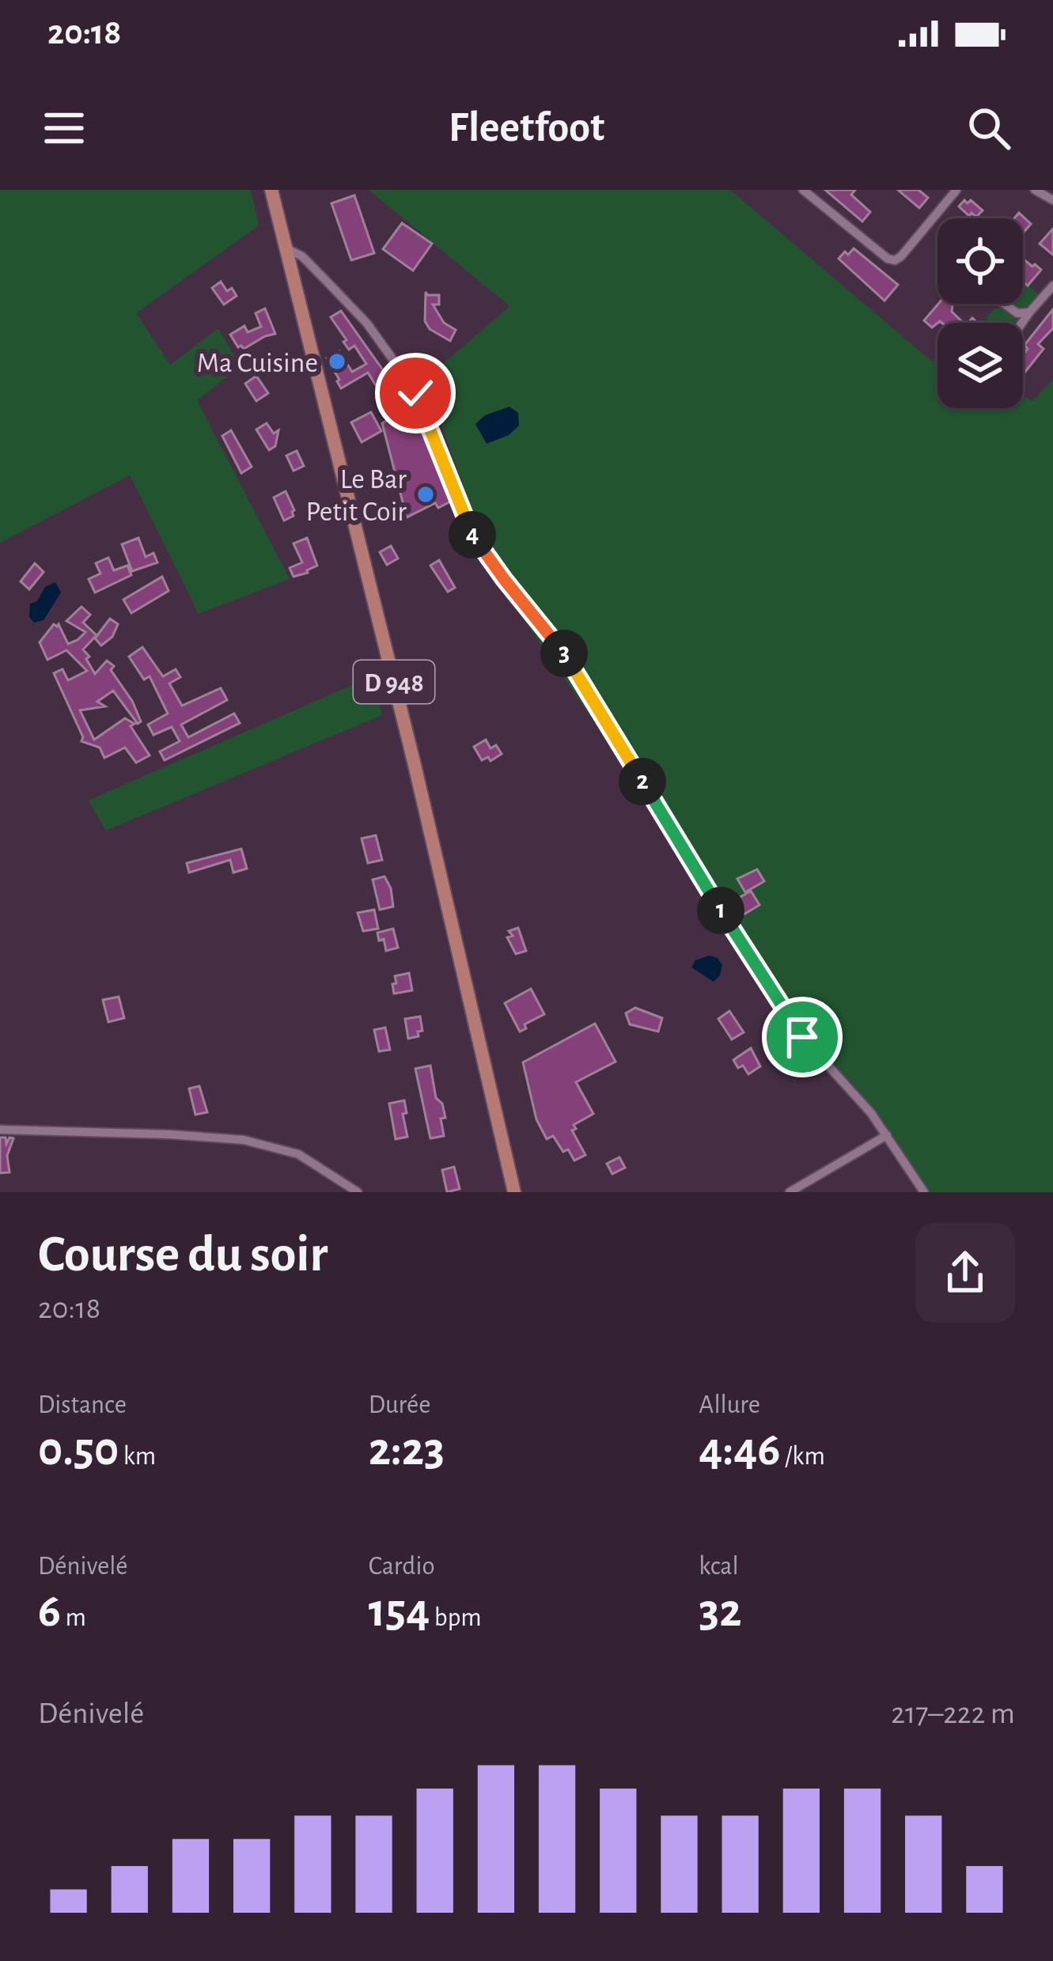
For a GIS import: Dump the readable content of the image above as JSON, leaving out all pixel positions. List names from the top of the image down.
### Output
{
  "streets": {
    "main road": ["D 948"]
  },
  "places": ["Ma Cuisine", "Le Bar Petit Coir"],
  "page": {
    "status": "20:18",
    "header": "Fleetfoot",
    "pins": [
      "4",
      "3",
      "2",
      "1"
    ],
    "heading": ["Course du soir", "20:18"],
    "stats": [
      ["Distance", "0.50 km"],
      ["Durée", "2:23"],
      ["Allure", "4:46 /km"],
      ["Dénivelé", "6 m"],
      ["Cardio", "154 bpm"],
      ["kcal", "32"]
    ],
    "chart": ["Dénivelé", "217–222 m"]
  }
}
